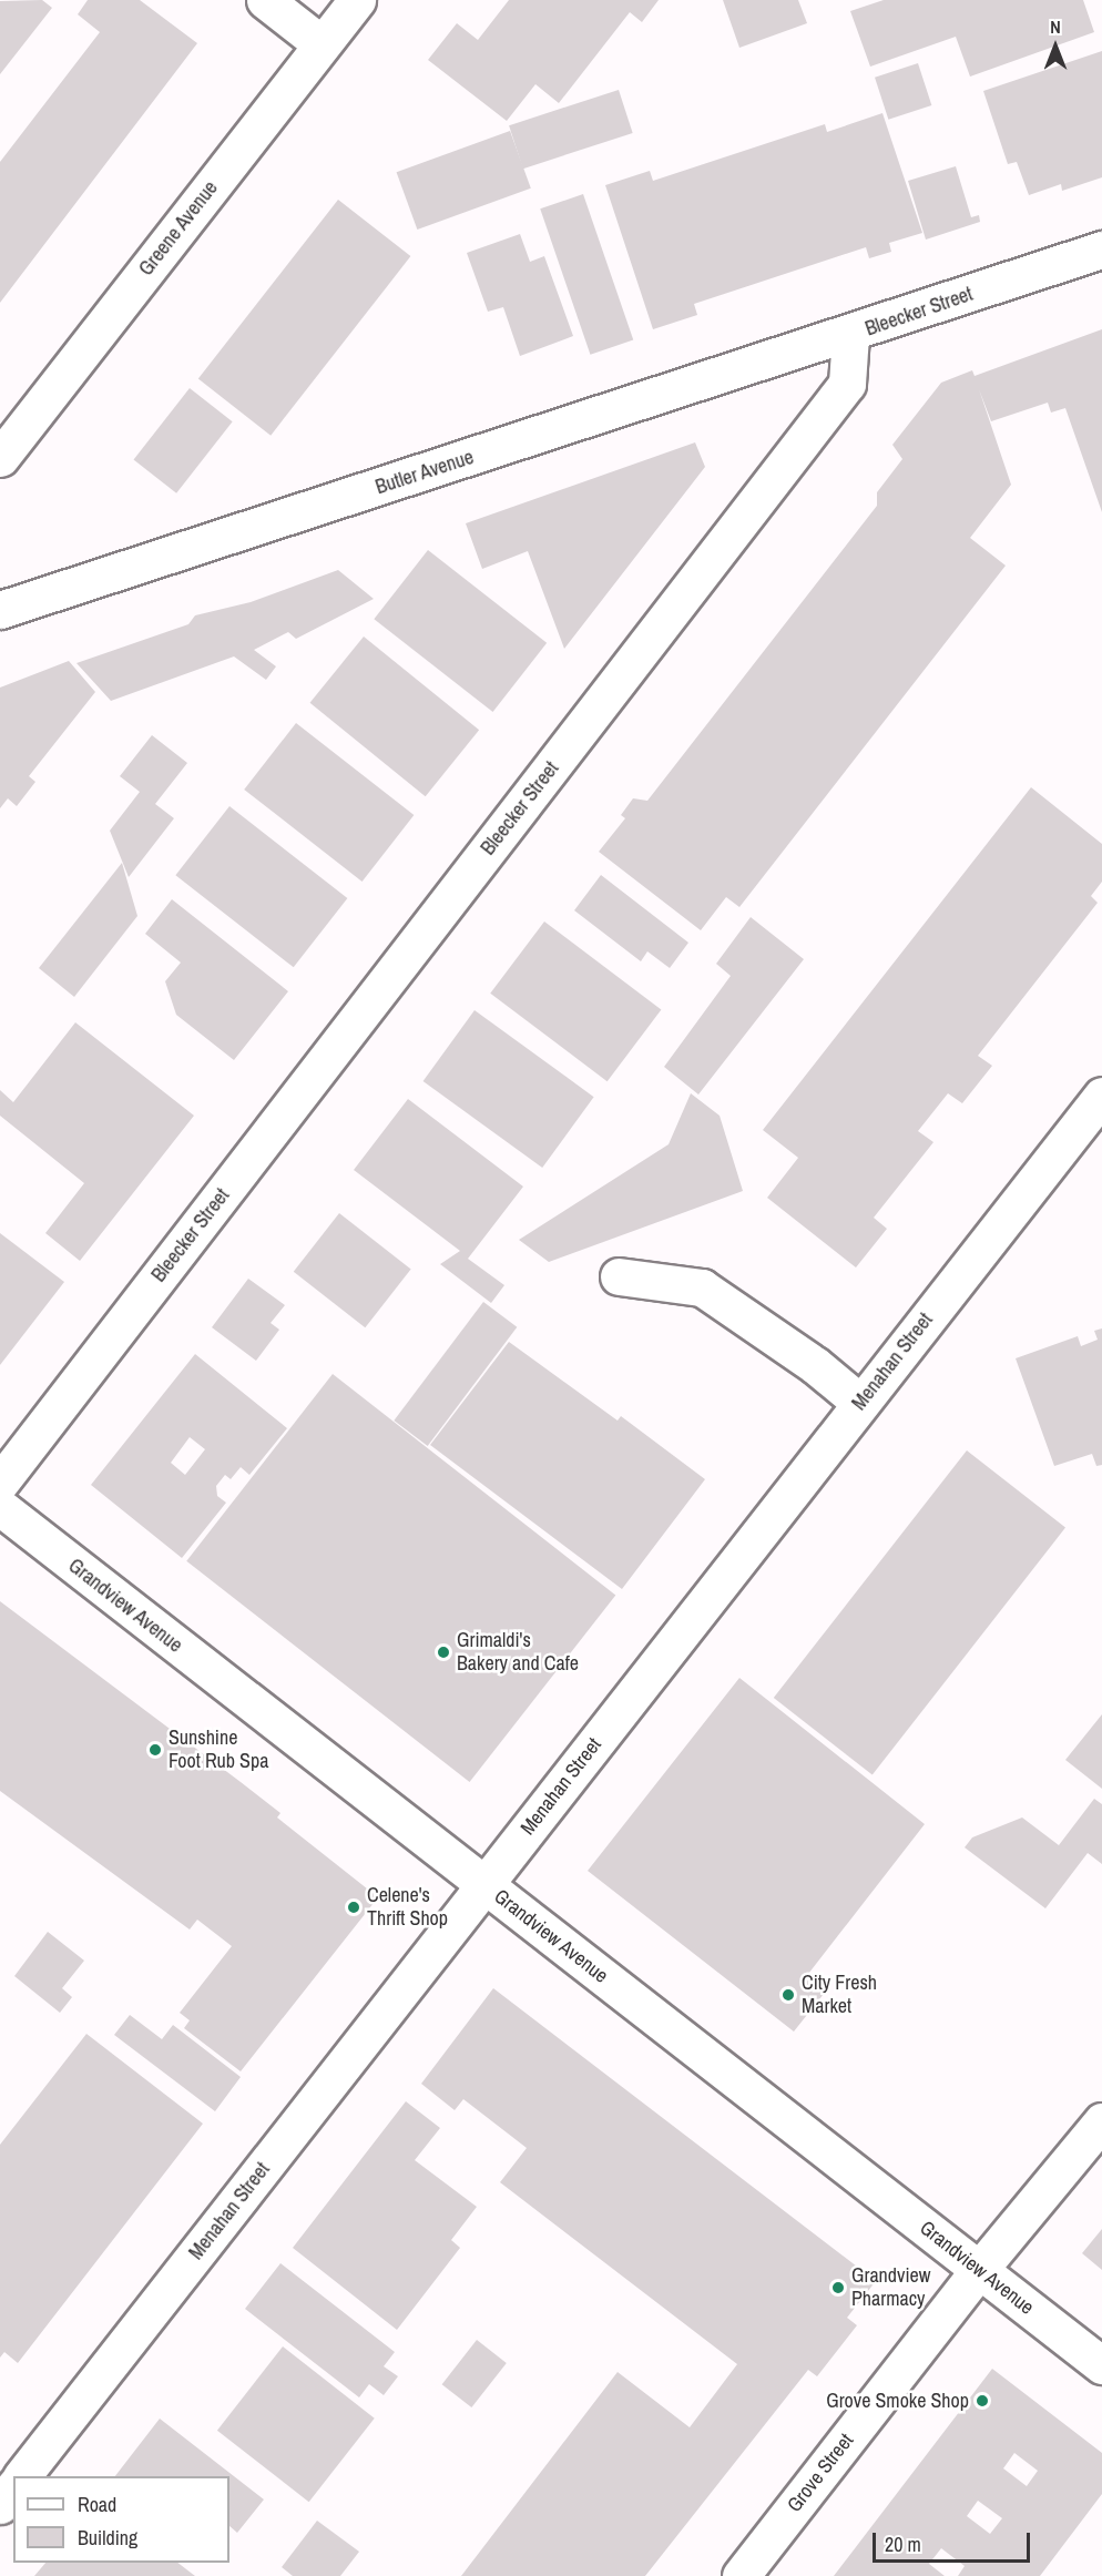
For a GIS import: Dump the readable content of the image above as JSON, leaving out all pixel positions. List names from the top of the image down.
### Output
{
  "streets": {
    "street": [
      "Greene Avenue",
      "Bleecker Street",
      "Butler Avenue",
      "Menahan Street",
      "Grandview Avenue",
      "Grove Street"
    ]
  },
  "crossings": [
    ["Bleecker Street", "Butler Avenue"],
    ["Menahan Street", "Grandview Avenue"],
    ["Grandview Avenue", "Grove Street"]
  ],
  "places": [
    "Grimaldi's Bakery and Cafe",
    "Sunshine Foot Rub Spa",
    "Celene's Thrift Shop",
    "City Fresh Market",
    "Grandview Pharmacy",
    "Grove Smoke Shop"
  ],
  "legend": ["Road", "Building"],
  "scale_bar": "20 m",
  "north": "top"
}
